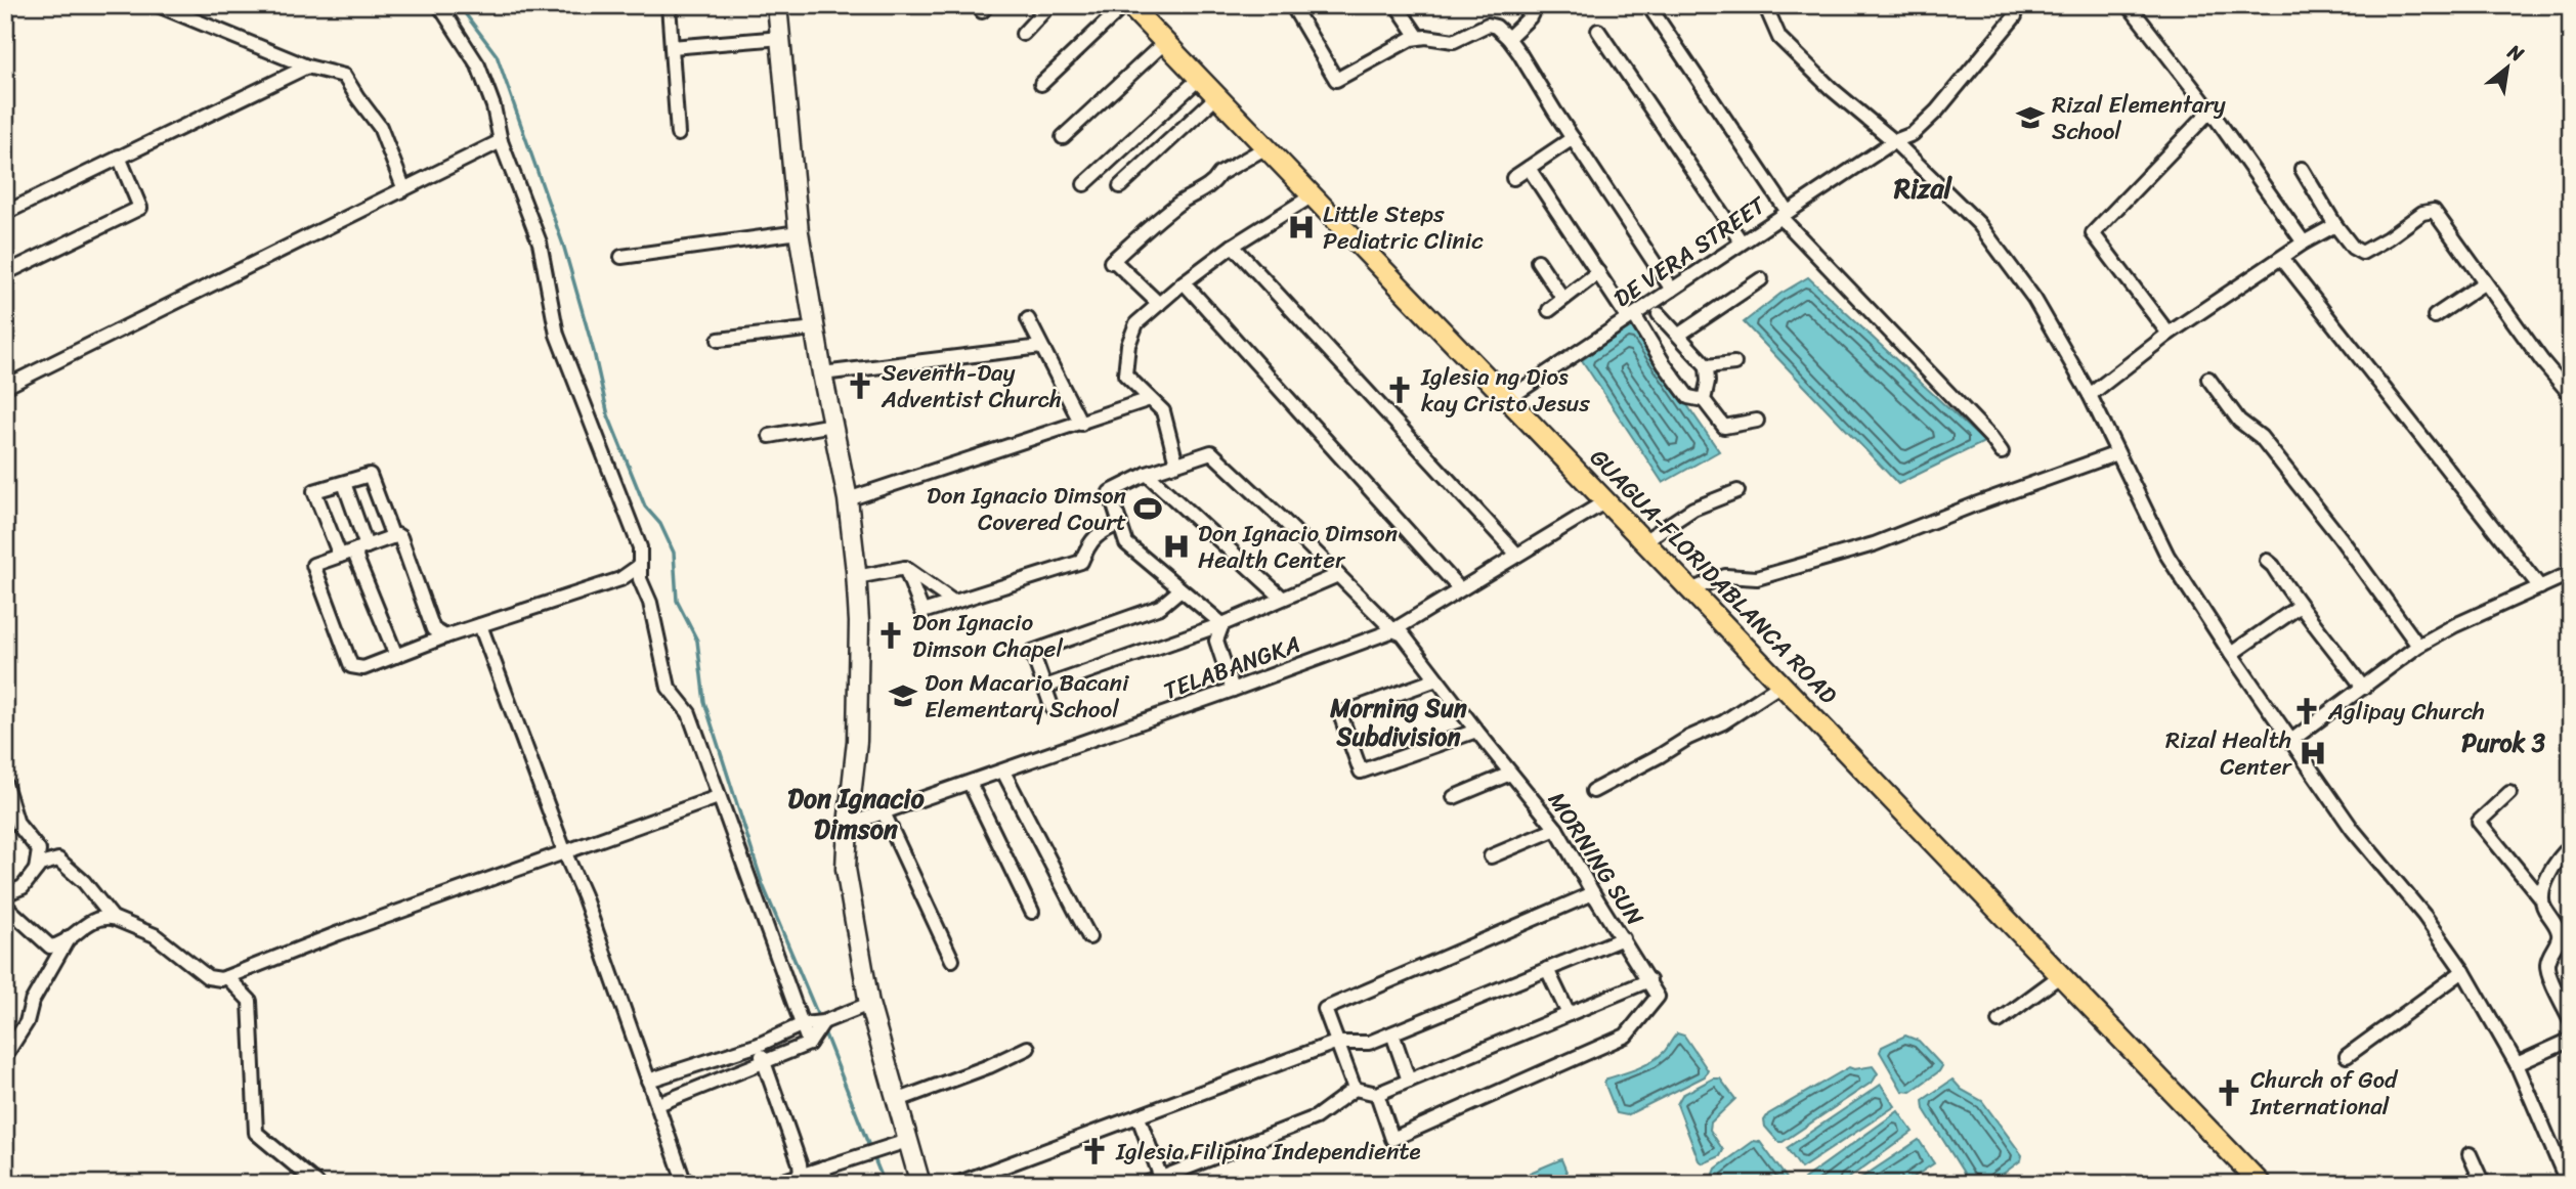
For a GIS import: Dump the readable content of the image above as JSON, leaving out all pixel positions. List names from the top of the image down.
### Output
{
  "streets": {
    "main road": ["GUAGUA-FLORIDABLANCA ROAD"],
    "street": ["DE VERA STREET", "TELABANGKA", "MORNING SUN"]
  },
  "crossings": [
    ["DE VERA STREET", "GUAGUA-FLORIDABLANCA ROAD"],
    ["GUAGUA-FLORIDABLANCA ROAD", "TELABANGKA"],
    ["TELABANGKA", "MORNING SUN"]
  ],
  "districts": [
    "Rizal",
    "Morning Sun Subdivision",
    "Purok 3",
    "Don Ignacio Dimson"
  ],
  "places": {
    "school or university": ["Rizal Elementary School", "Don Macario Bacani Elementary School"],
    "hospital": ["Little Steps Pediatric Clinic", "Don Ignacio Dimson Health Center", "Rizal Health Center"],
    "church": [
      "Seventh-Day Adventist Church",
      "Iglesia ng Dios kay Cristo Jesus",
      "Don Ignacio Dimson Chapel",
      "Aglipay Church",
      "Church of God International",
      "Iglesia Filipina Independiente"
    ],
    "sports": ["Don Ignacio Dimson Covered Court"]
  },
  "north": "top right"
}
